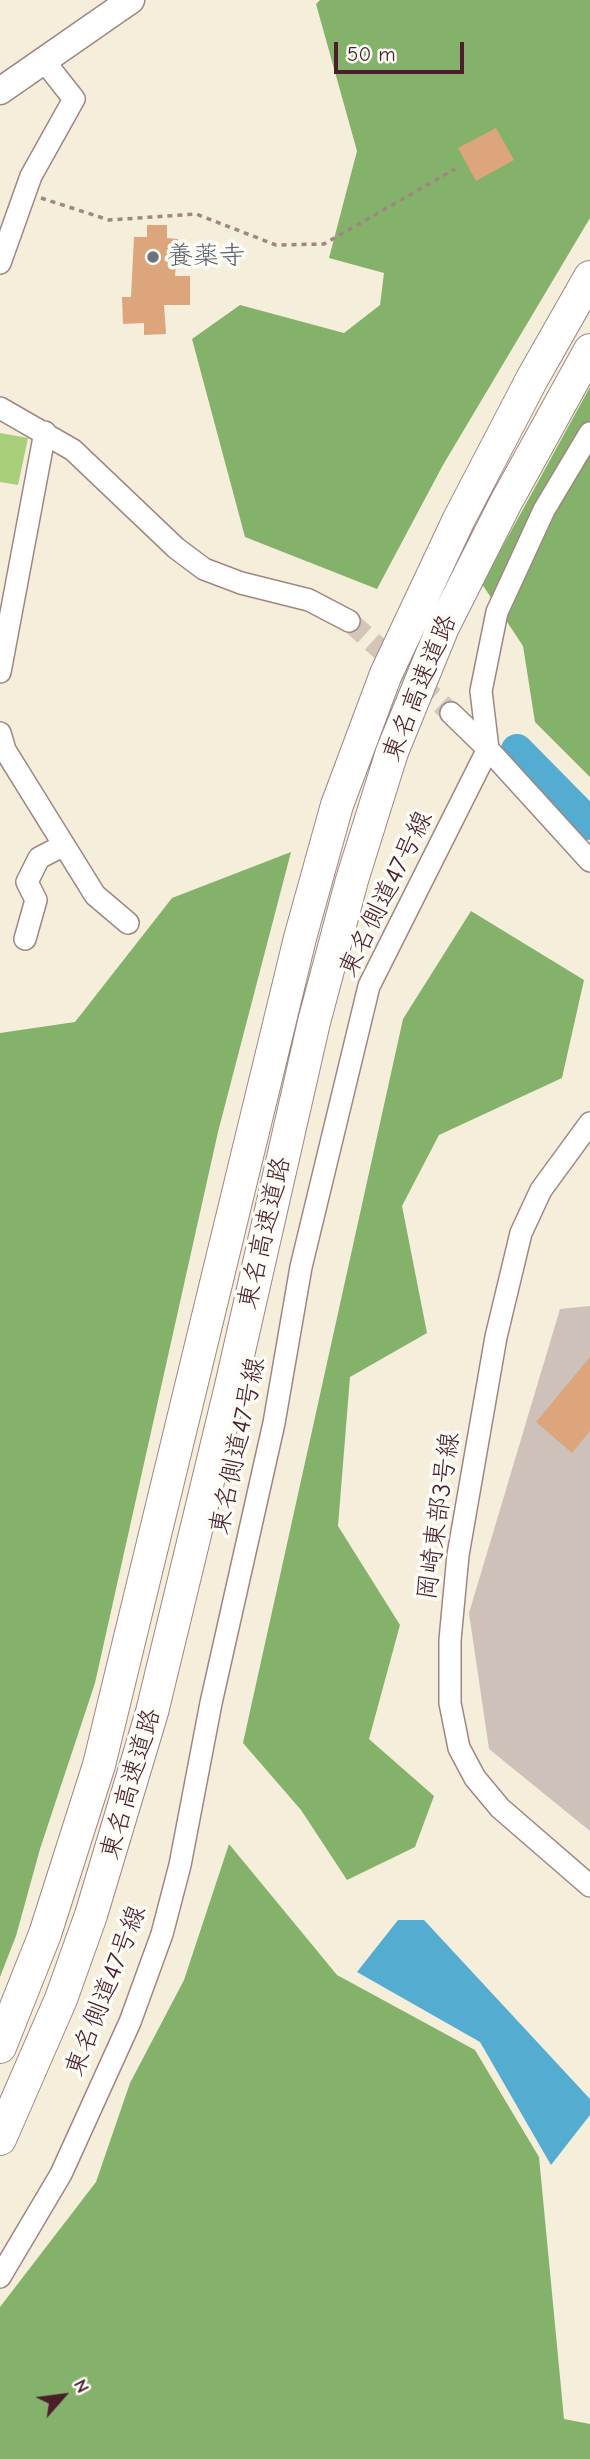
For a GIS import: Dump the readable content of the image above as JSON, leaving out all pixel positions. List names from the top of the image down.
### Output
{
  "streets": {
    "highway": ["東名高速道路"],
    "street": ["東名側道47号線", "岡崎東部3号線"]
  },
  "places": ["養薬寺"],
  "scale_bar": "50 m",
  "north": "top right"
}
